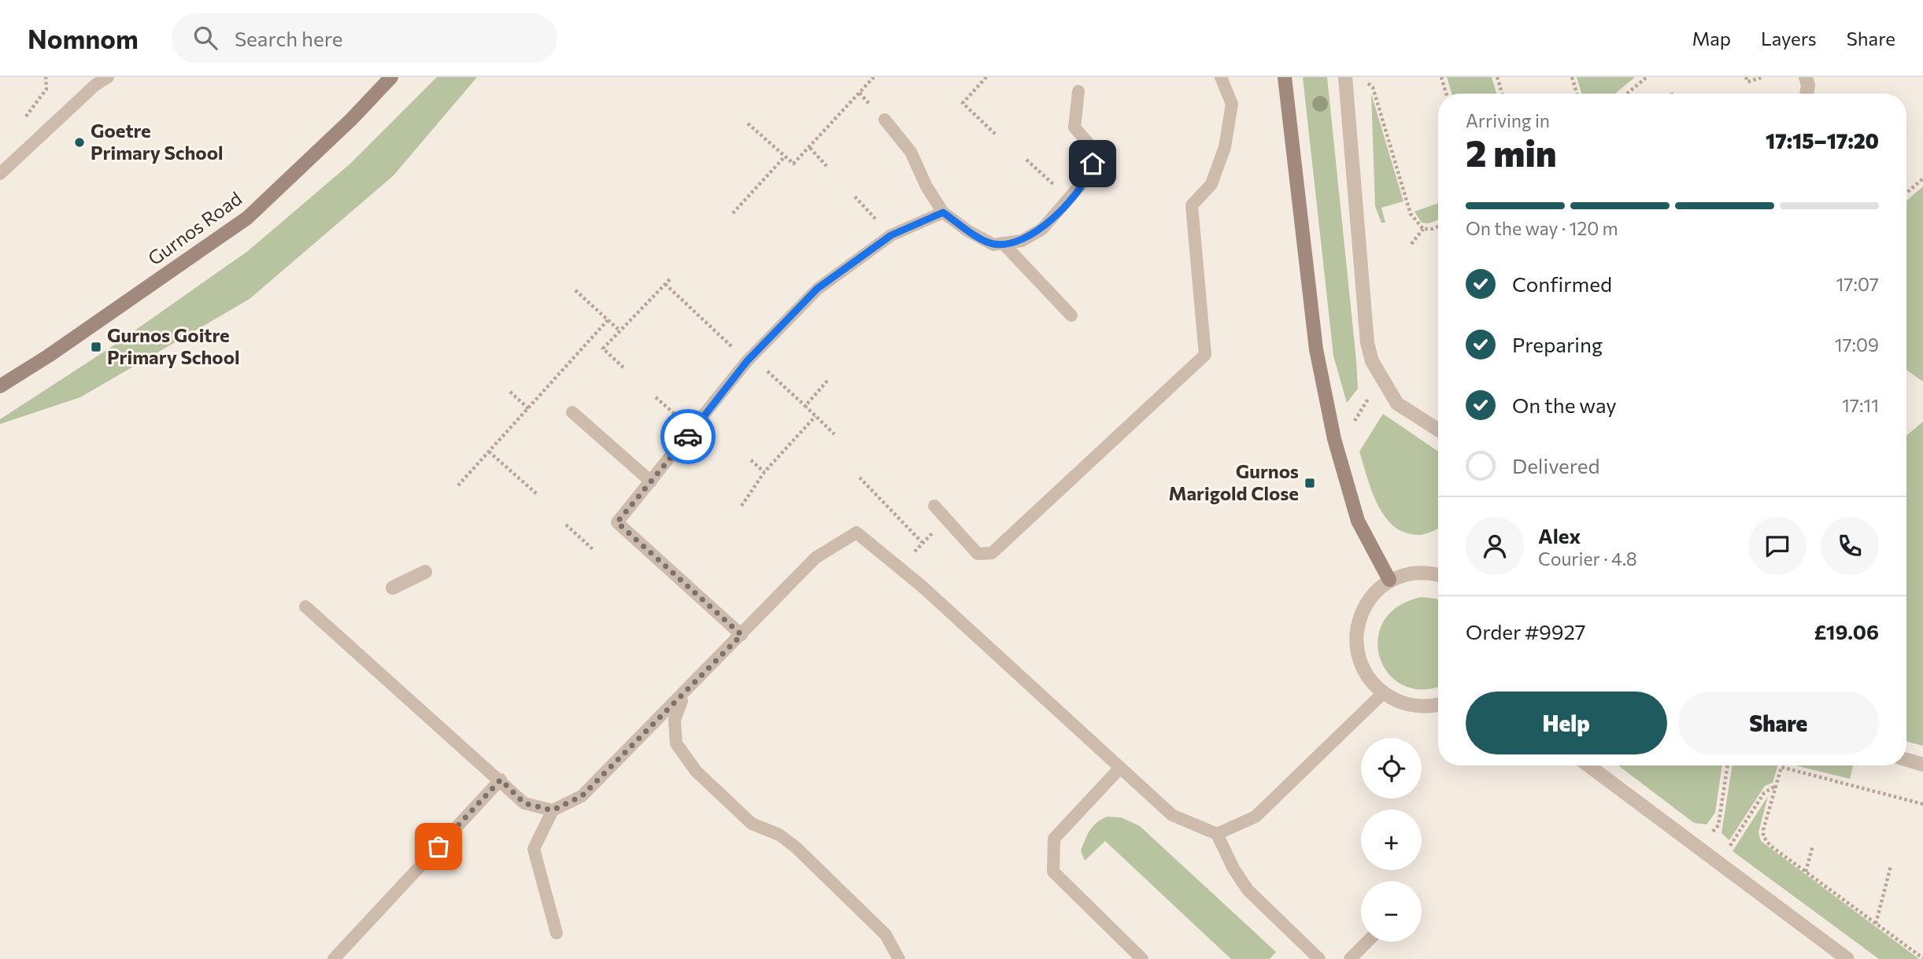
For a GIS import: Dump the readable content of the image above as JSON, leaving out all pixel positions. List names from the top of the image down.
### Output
{
  "streets": {
    "street": ["Gurnos Road"]
  },
  "places": {
    "other": ["Goetre Primary School"],
    "transit": ["Gurnos Goitre Primary School", "Gurnos Marigold Close"]
  },
  "page": {
    "header": "Nomnom",
    "search": "Search here",
    "nav": ["Map", "Layers", "Share"],
    "heading": ["2 min", "Arriving in", "17:15–17:20"],
    "panel": [
      "Alex",
      "Courier · 4.8",
      "Order #9927",
      "£19.06"
    ],
    "bar": "On the way · 120 m",
    "list": [
      ["Confirmed", "17:07"],
      ["Preparing", "17:09"],
      ["On the way", "17:11"],
      "Delivered"
    ],
    "buttons": ["Help", "Share"],
    "map_buttons": ["+", "−"]
  }
}
